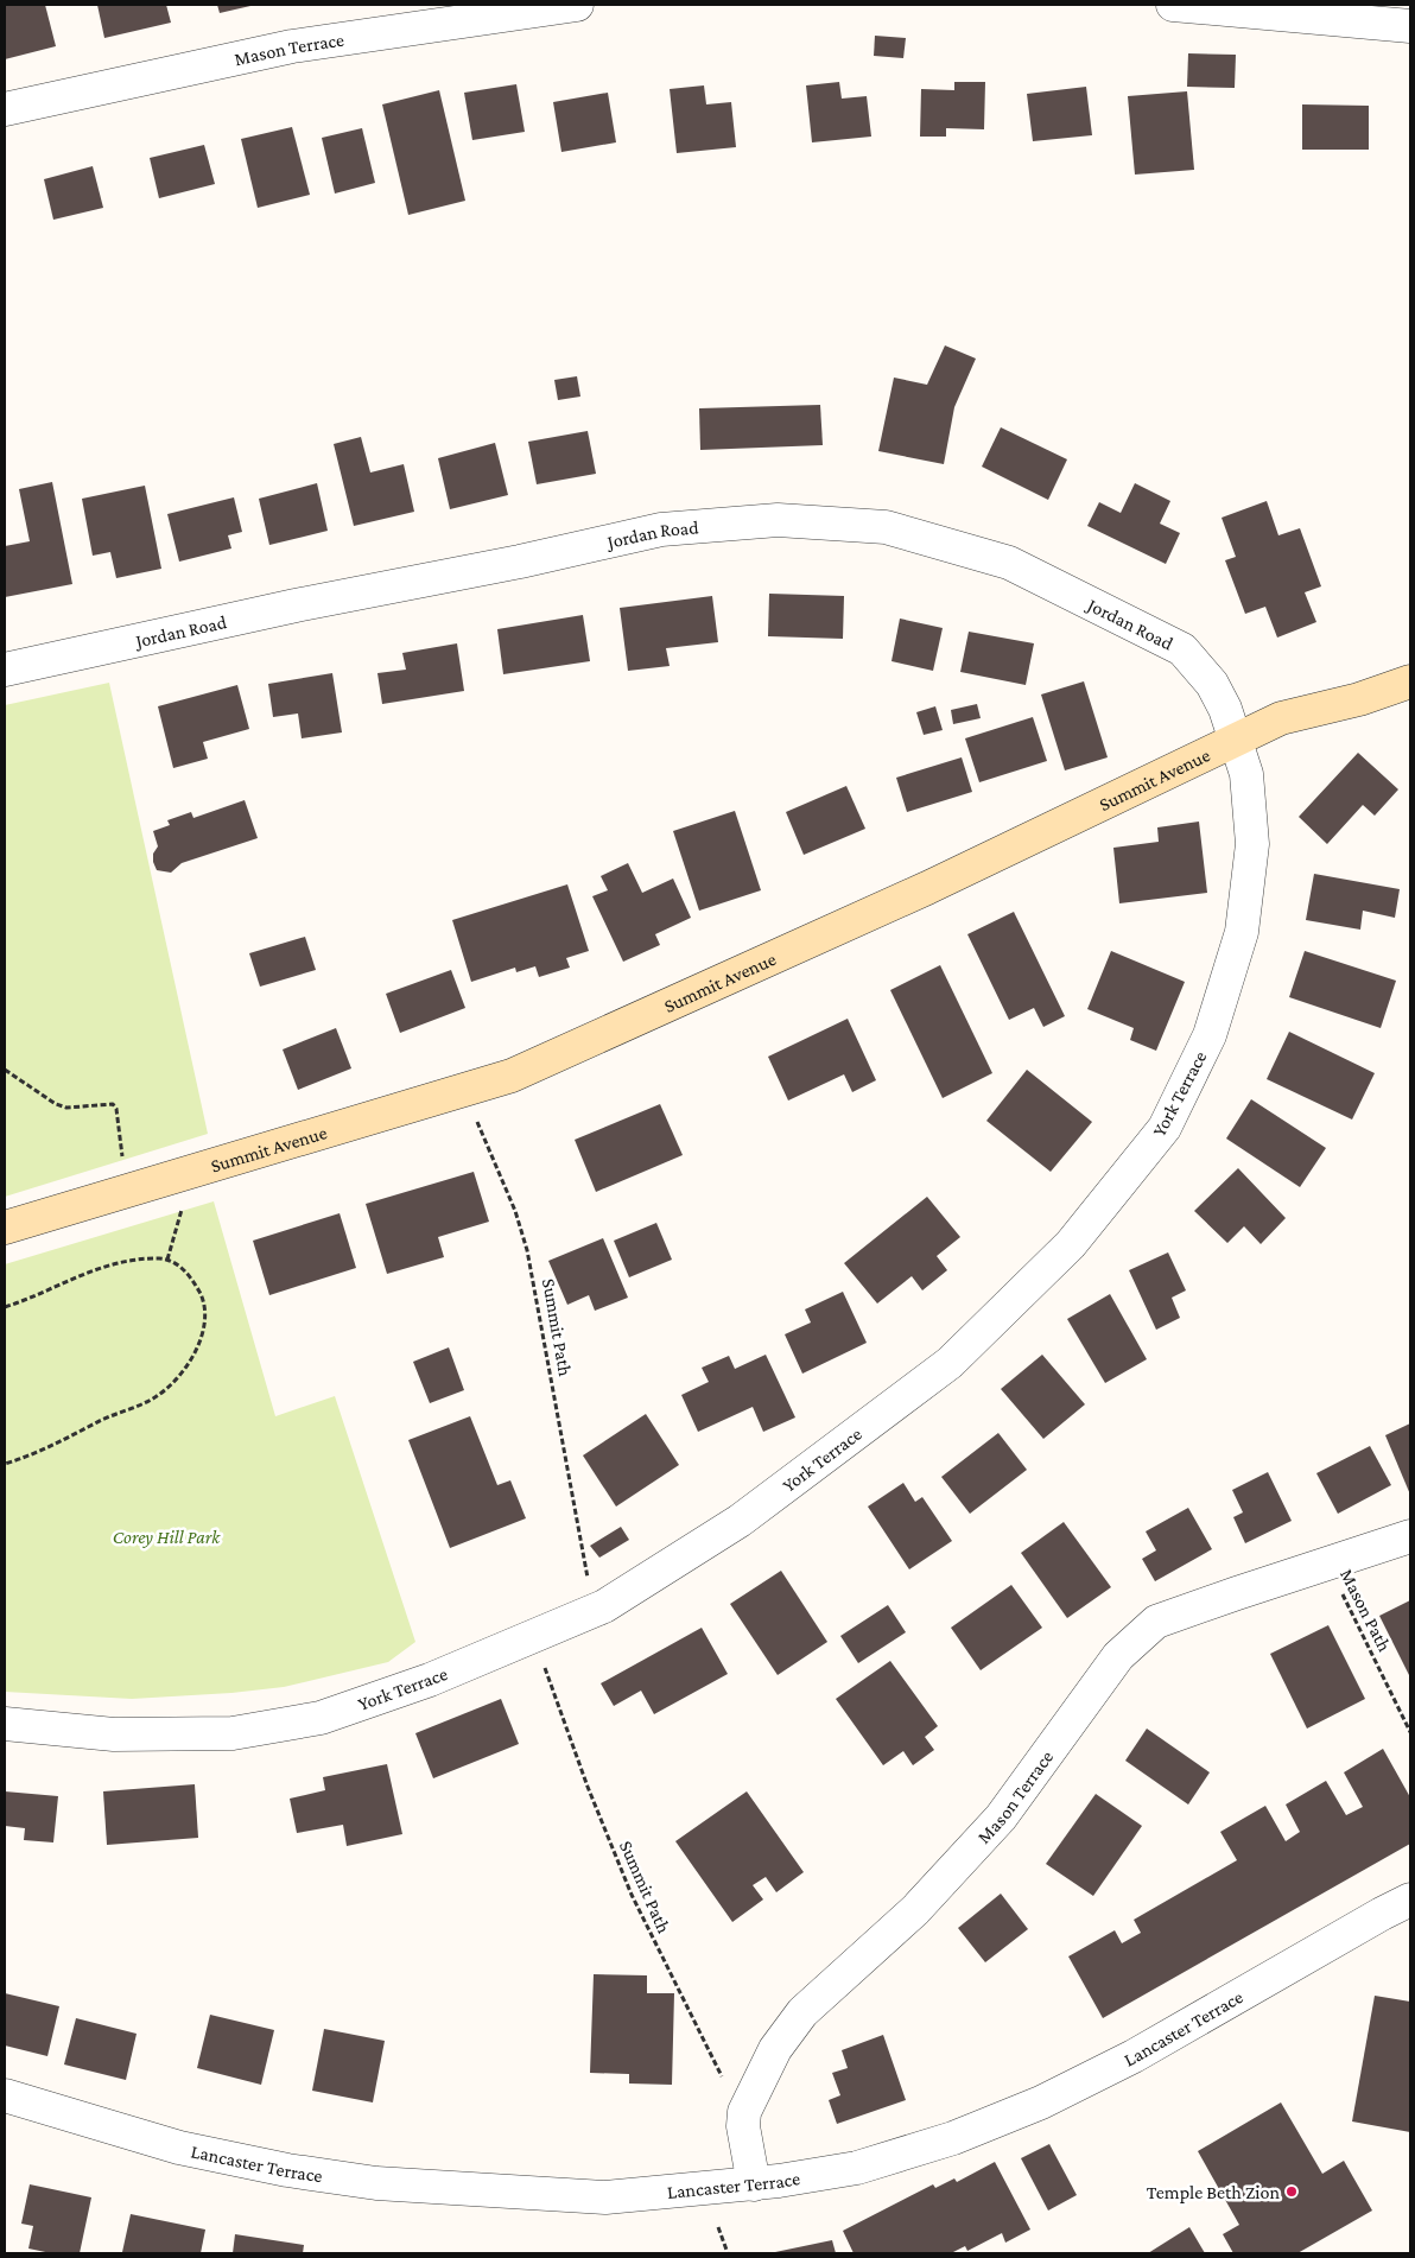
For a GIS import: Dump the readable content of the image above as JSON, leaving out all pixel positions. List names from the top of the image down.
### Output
{
  "streets": {
    "street": [
      "Mason Terrace",
      "Jordan Road",
      "Summit Avenue",
      "York Terrace",
      "Lancaster Terrace"
    ],
    "path": ["Summit Path", "Mason Path"]
  },
  "crossings": [
    ["Mason Terrace", "Mason Path"],
    ["Mason Terrace", "Lancaster Terrace"],
    ["Jordan Road", "Summit Avenue"],
    ["Jordan Road", "York Terrace"],
    ["Summit Avenue", "York Terrace"],
    ["Summit Avenue", "Summit Path"]
  ],
  "parks": ["Corey Hill Park"],
  "places": ["Temple Beth Zion"]
}
